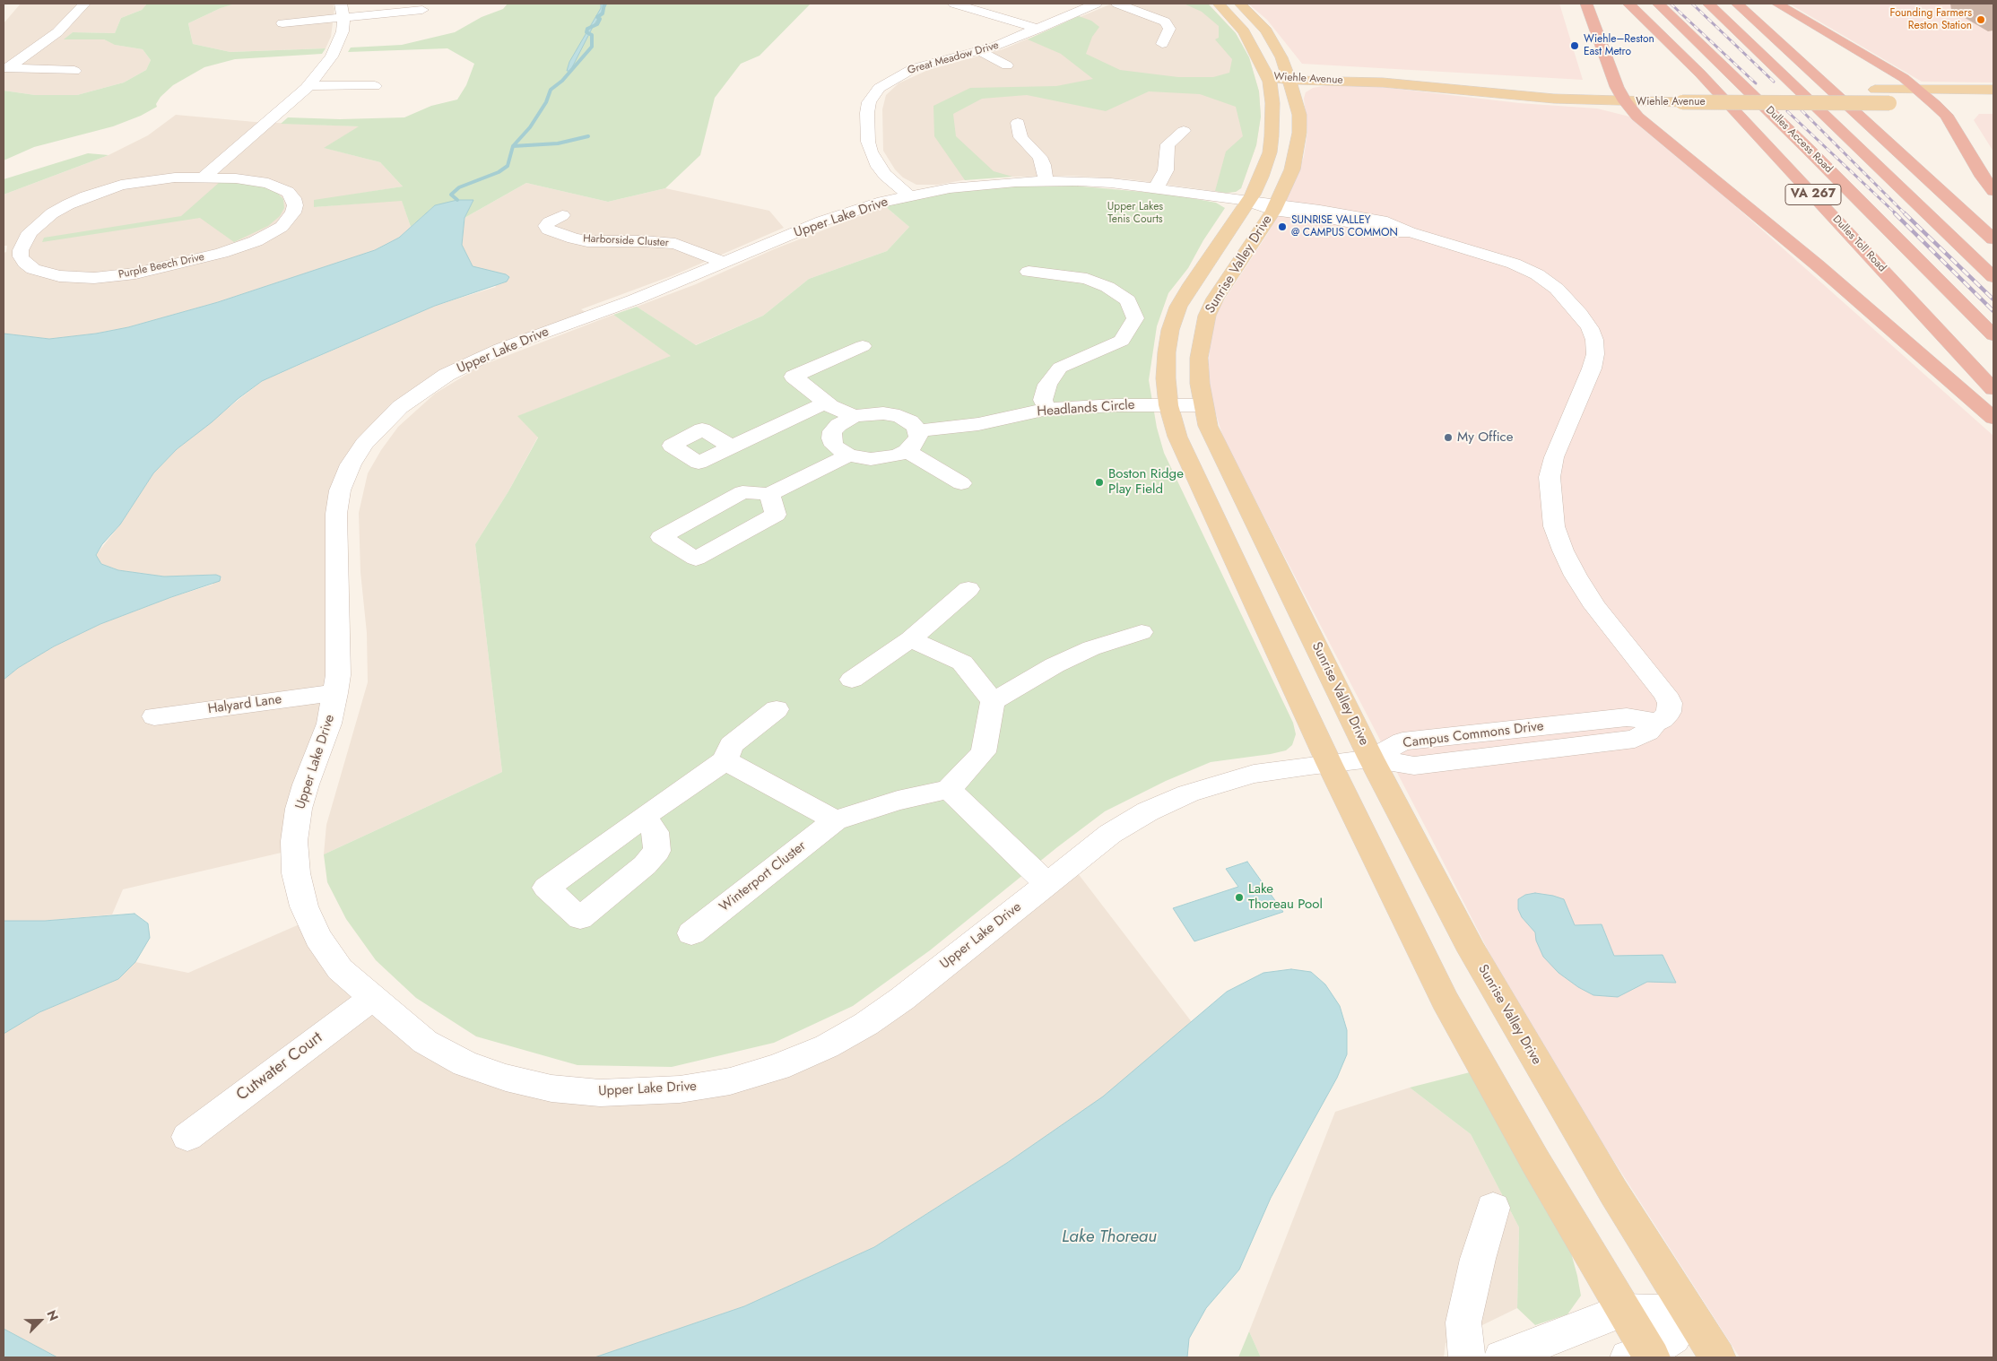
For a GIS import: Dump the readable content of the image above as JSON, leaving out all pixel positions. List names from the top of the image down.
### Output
{
  "streets": {
    "highway": ["Dulles Access Road", "VA 267", "Dulles Toll Road"],
    "main road": ["Wiehle Avenue", "Sunrise Valley Drive"],
    "street": [
      "Great Meadow Drive",
      "Upper Lake Drive",
      "Harborside Cluster",
      "Purple Beech Drive",
      "Headlands Circle",
      "Halyard Lane",
      "Campus Commons Drive",
      "Winterport Cluster",
      "Cutwater Court"
    ]
  },
  "crossings": [
    ["Great Meadow Drive", "Upper Lake Drive"],
    ["Wiehle Avenue", "Sunrise Valley Drive"],
    ["Upper Lake Drive", "Harborside Cluster"],
    ["Upper Lake Drive", "Sunrise Valley Drive"],
    ["Upper Lake Drive", "Halyard Lane"],
    ["Upper Lake Drive", "Campus Commons Drive"],
    ["Upper Lake Drive", "Cutwater Court"],
    ["Sunrise Valley Drive", "Headlands Circle"],
    ["Sunrise Valley Drive", "Campus Commons Drive"]
  ],
  "water": ["Lake Thoreau"],
  "parks": ["Upper Lakes Tenis Courts"],
  "places": [
    "Founding Farmers Reston Station",
    "Wiehle–Reston East Metro",
    "SUNRISE VALLEY @ CAMPUS COMMON",
    "My Office",
    "Boston Ridge Play Field",
    "Lake Thoreau Pool"
  ],
  "north": "top right"
}
